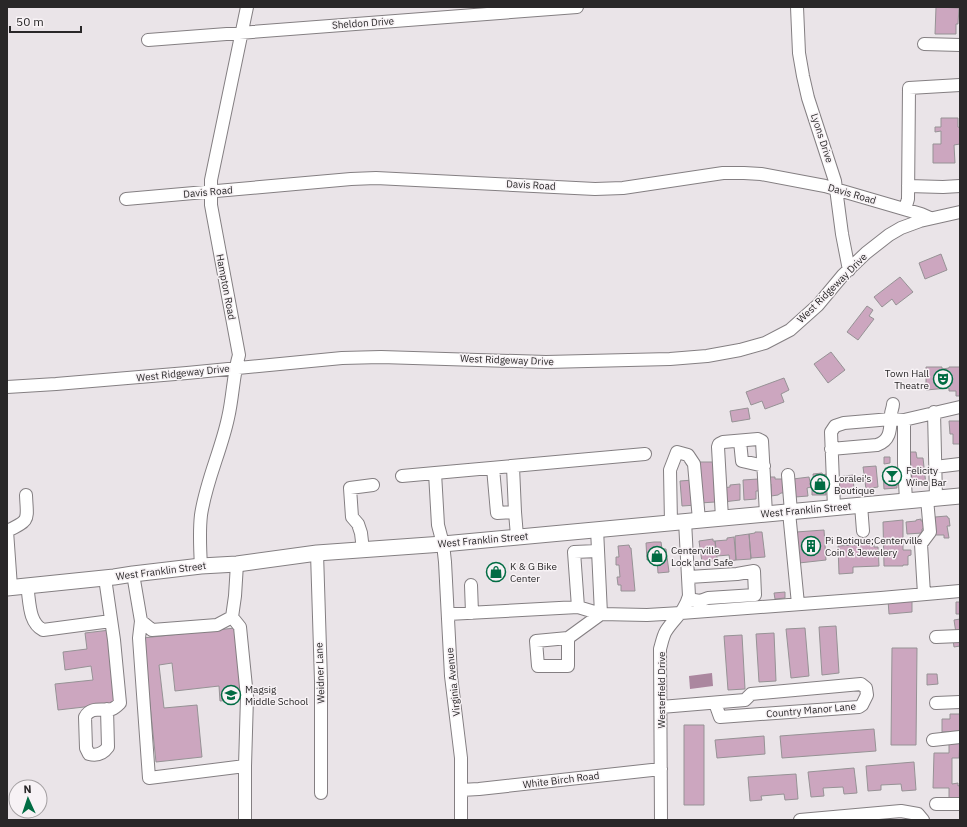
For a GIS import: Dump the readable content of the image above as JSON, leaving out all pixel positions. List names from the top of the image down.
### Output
{
  "streets": {
    "main road": ["West Franklin Street"],
    "street": [
      "Sheldon Drive",
      "Lyons Drive",
      "Davis Road",
      "Hampton Road",
      "West Ridgeway Drive",
      "Weidner Lane",
      "Virginia Avenue",
      "Westerfield Drive",
      "Country Manor Lane",
      "White Birch Road"
    ]
  },
  "crossings": [
    ["Sheldon Drive", "Hampton Road"],
    ["Lyons Drive", "Davis Road"],
    ["Lyons Drive", "West Ridgeway Drive"],
    ["Davis Road", "Hampton Road"],
    ["Davis Road", "West Ridgeway Drive"],
    ["Hampton Road", "West Ridgeway Drive"],
    ["Hampton Road", "West Franklin Street"],
    ["West Franklin Street", "Weidner Lane"],
    ["West Franklin Street", "Virginia Avenue"],
    ["West Franklin Street", "Westerfield Drive"],
    ["Virginia Avenue", "White Birch Road"],
    ["Westerfield Drive", "Country Manor Lane"],
    ["Westerfield Drive", "White Birch Road"]
  ],
  "places": {
    "theatre": ["Town Hall Theatre"],
    "bar": ["Felicity Wine Bar"],
    "shop": ["Loralei's Boutique", "Centerville Lock and Safe", "K & G Bike Center"],
    "building": ["Pi Botique;Centerville Coin & Jewelery"],
    "school or university": ["Magsig Middle School"]
  },
  "scale_bar": "50 m",
  "north": "top"
}
